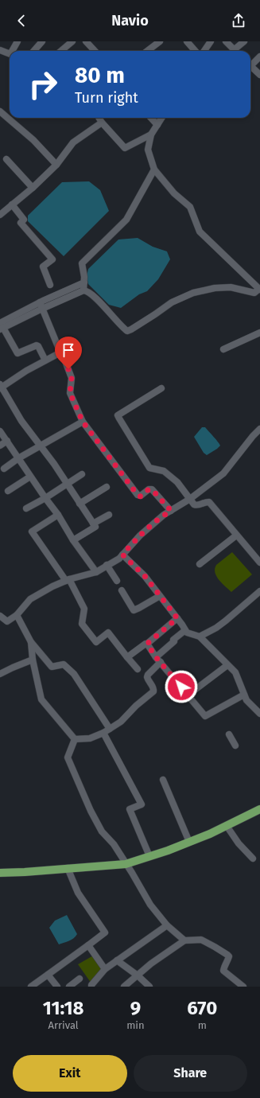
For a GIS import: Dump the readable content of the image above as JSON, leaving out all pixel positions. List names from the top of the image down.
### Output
{
  "page": {
    "header": "Navio",
    "turn": ["80 m", "Turn right"],
    "eta": [
      "11:18",
      "Arrival",
      "9",
      "min",
      "670",
      "m"
    ],
    "buttons": ["Exit", "Share"]
  }
}
